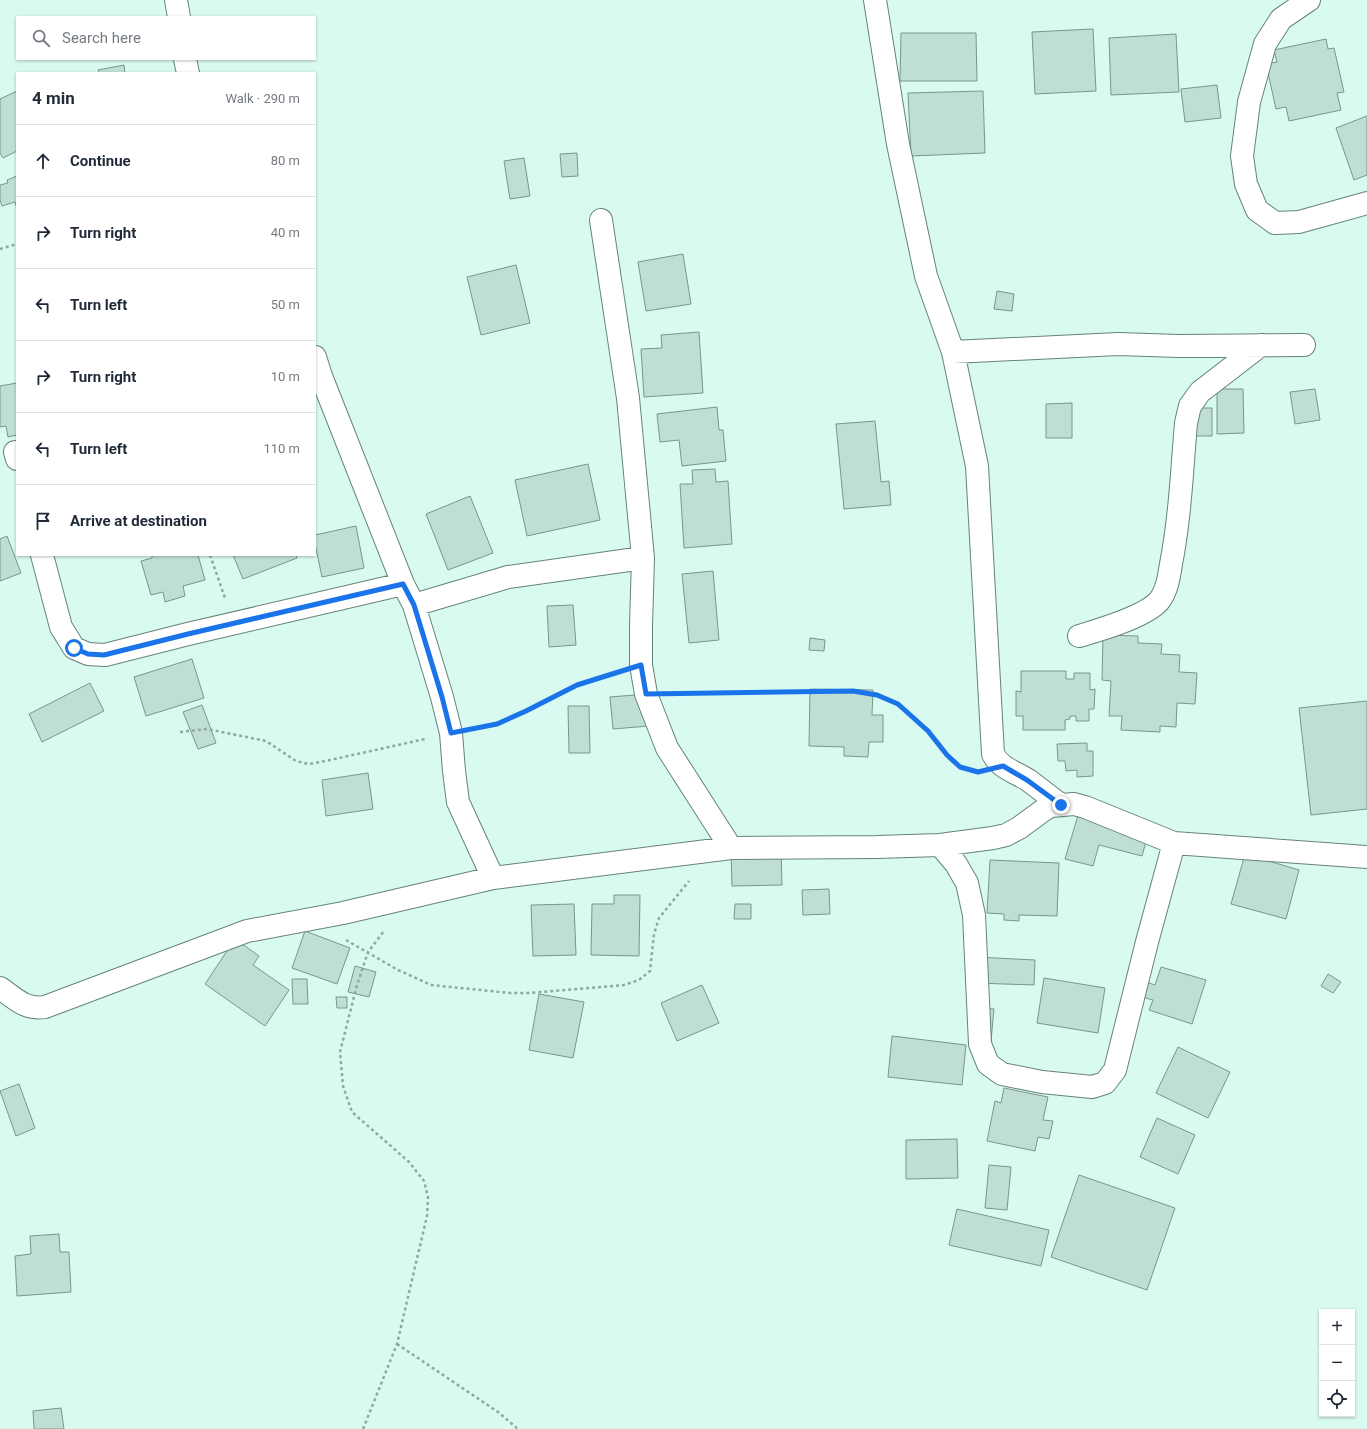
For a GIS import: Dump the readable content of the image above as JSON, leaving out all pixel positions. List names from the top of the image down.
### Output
{
  "page": {
    "search": "Search here",
    "heading": ["4 min", "Walk · 290 m"],
    "list": [
      ["Continue", "80 m"],
      ["Turn right", "40 m"],
      ["Turn left", "50 m"],
      ["Turn right", "10 m"],
      ["Turn left", "110 m"],
      "Arrive at destination"
    ],
    "map_buttons": ["+", "−"]
  }
}
